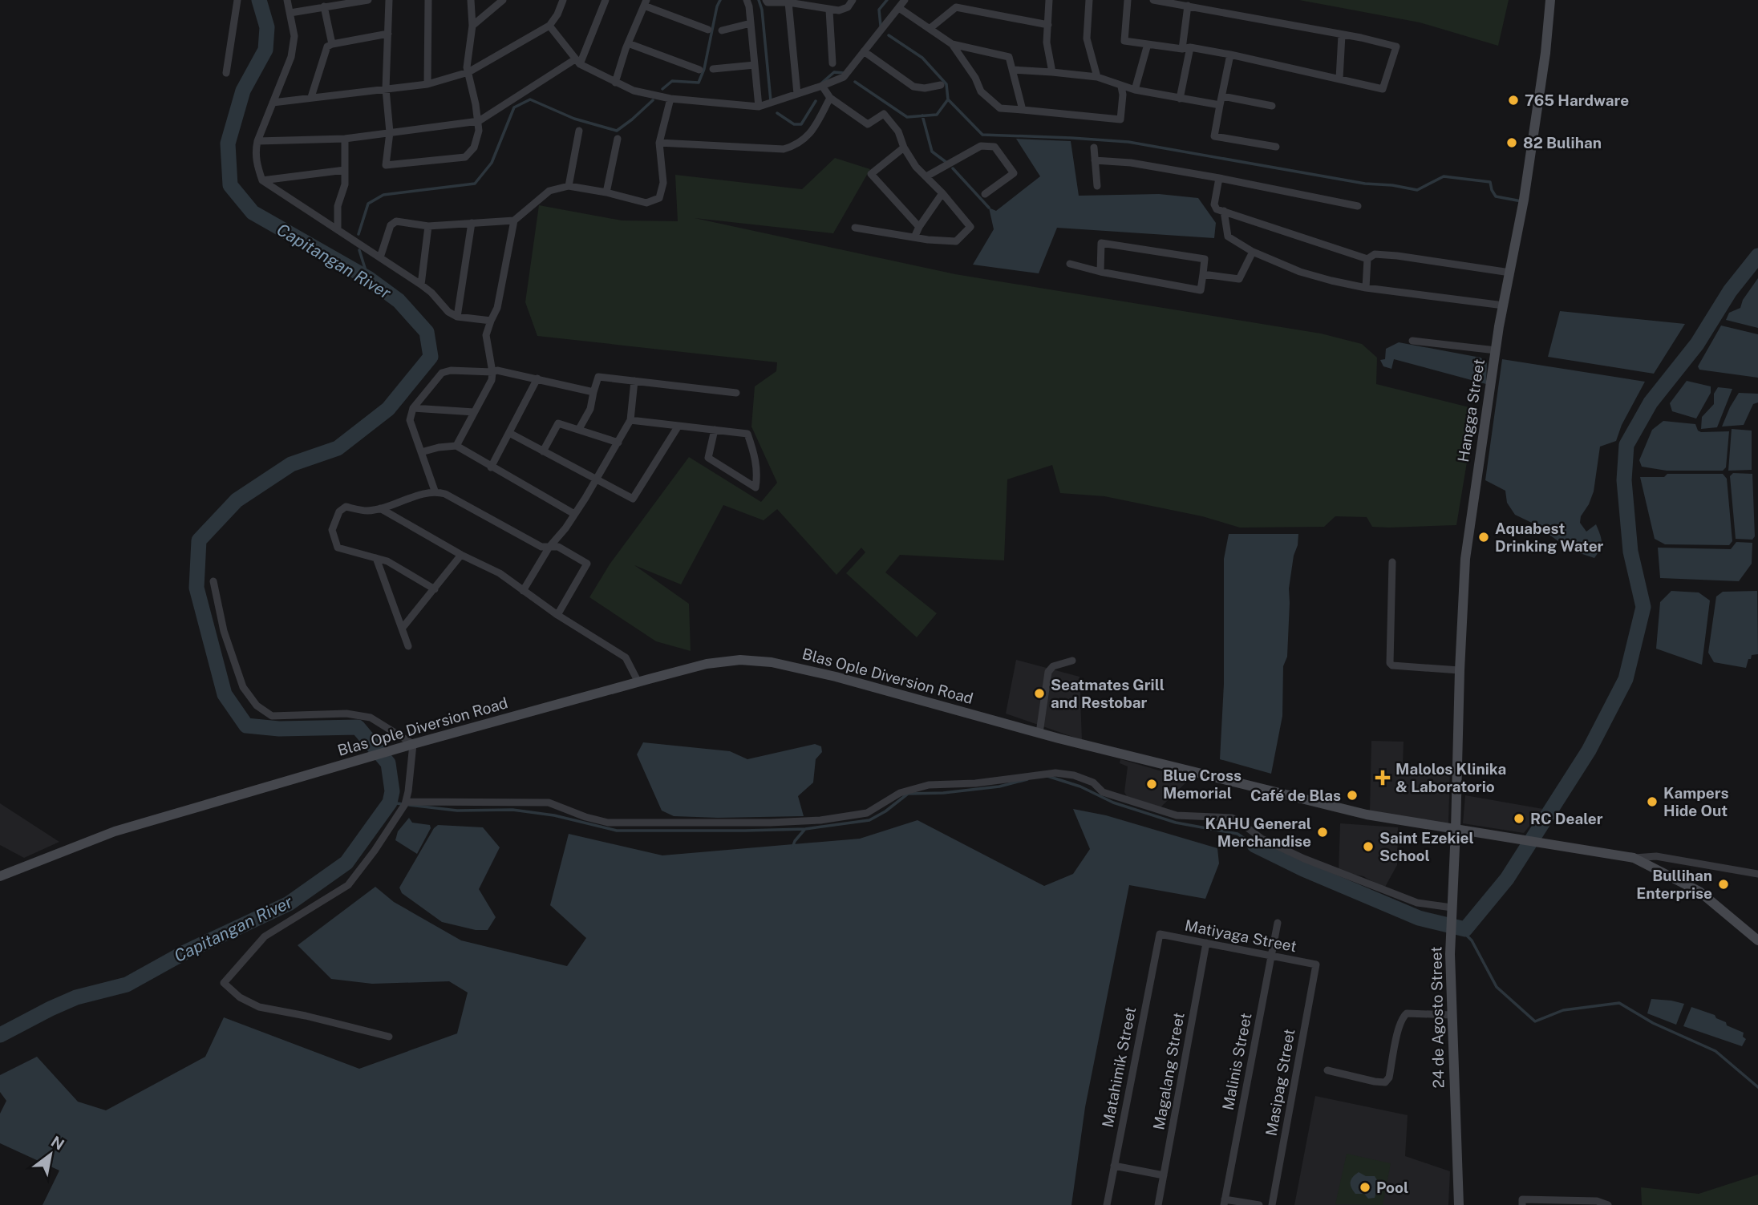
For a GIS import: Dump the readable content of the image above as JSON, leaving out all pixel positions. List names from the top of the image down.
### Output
{
  "streets": {
    "main road": ["Hangga Street", "Blas Ople Diversion Road", "24 de Agosto Street"],
    "street": [
      "Matiyaga Street",
      "Malinis Street",
      "Matahimik Street",
      "Magalang Street",
      "Masipag Street"
    ]
  },
  "crossings": [
    ["Hangga Street", "Blas Ople Diversion Road"],
    ["Hangga Street", "24 de Agosto Street"],
    ["Blas Ople Diversion Road", "24 de Agosto Street"],
    ["Matiyaga Street", "Malinis Street"],
    ["Matiyaga Street", "Matahimik Street"],
    ["Matiyaga Street", "Magalang Street"],
    ["Matiyaga Street", "Masipag Street"]
  ],
  "water": ["Capitangan River"],
  "places": {
    "other": [
      "765 Hardware",
      "82 Bulihan",
      "Aquabest Drinking Water",
      "Seatmates Grill and Restobar",
      "Blue Cross Memorial",
      "Café de Blas",
      "Kampers Hide Out",
      "RC Dealer",
      "KAHU General Merchandise",
      "Saint Ezekiel School",
      "Bullihan Enterprise",
      "Pool"
    ],
    "health": ["Malolos Klinika & Laboratorio"]
  },
  "north": "top right"
}
